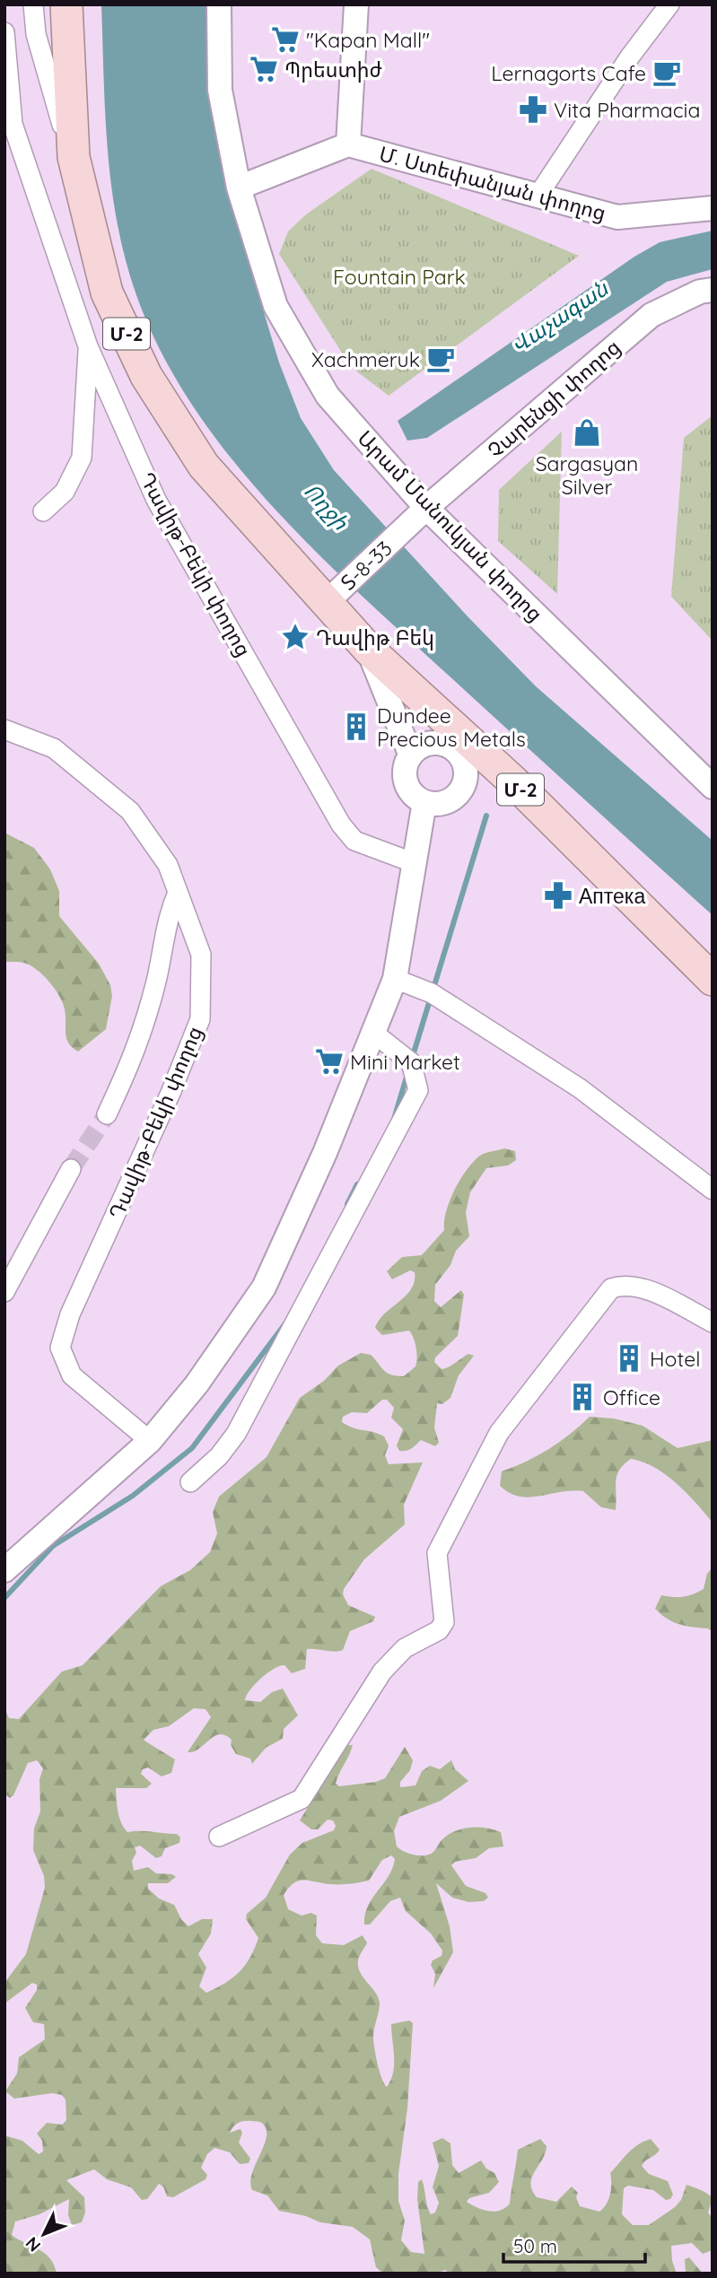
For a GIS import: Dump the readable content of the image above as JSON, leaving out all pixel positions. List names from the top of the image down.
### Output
{
  "streets": {
    "highway": ["Մ-2"],
    "street": [
      "Մ. Ստեփանյան փողոց",
      "Չարենցի փողոց",
      "Արամ Մանուկյան փողոց",
      "Դավիթ-Բեկի փողոց",
      "Տ-8-33"
    ]
  },
  "crossings": [
    ["Մ-2", "Տ-8-33"],
    ["Չարենցի փողոց", "Արամ Մանուկյան փողոց"],
    ["Չարենցի փողոց", "Տ-8-33"]
  ],
  "water": ["Վաչագան", "Ողջի"],
  "parks": ["Fountain Park"],
  "places": {
    "supermarket": ["\"Kapan Mall\"", "Պրեստիժ", "Mini Market"],
    "cafe": ["Lernagorts Cafe", "Xachmeruk"],
    "pharmacy": ["Vita Pharmacia", "Аптека"],
    "shop": ["Sargasyan Silver"],
    "place": ["Դավիթ Բեկ"],
    "building": ["Dundee Precious Metals", "Hotel", "Office"]
  },
  "scale_bar": "50 m",
  "north": "bottom left"
}
